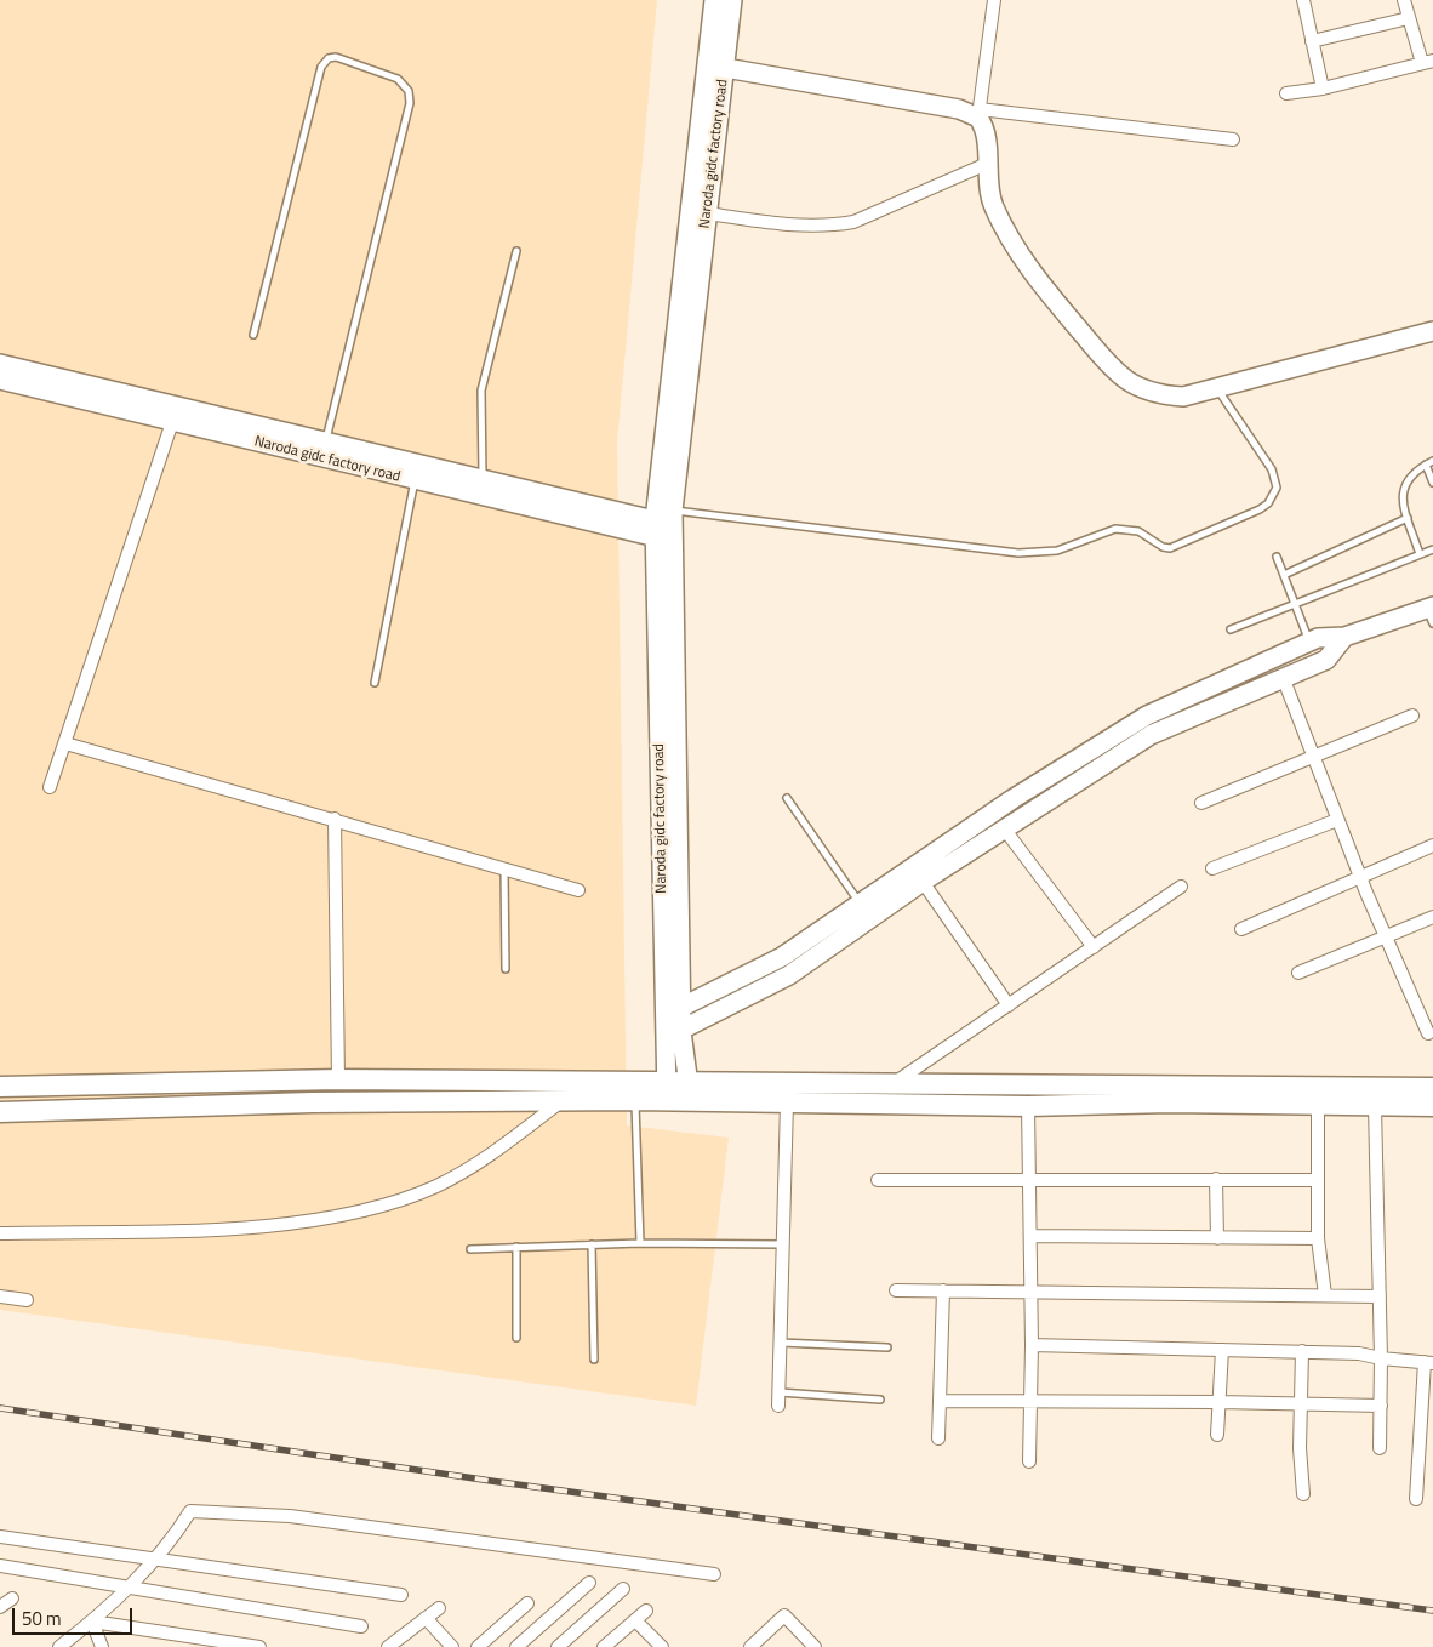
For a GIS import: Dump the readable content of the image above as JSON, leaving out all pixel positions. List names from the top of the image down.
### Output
{
  "streets": {
    "street": ["Naroda gidc factory road"]
  },
  "scale_bar": "50 m"
}
